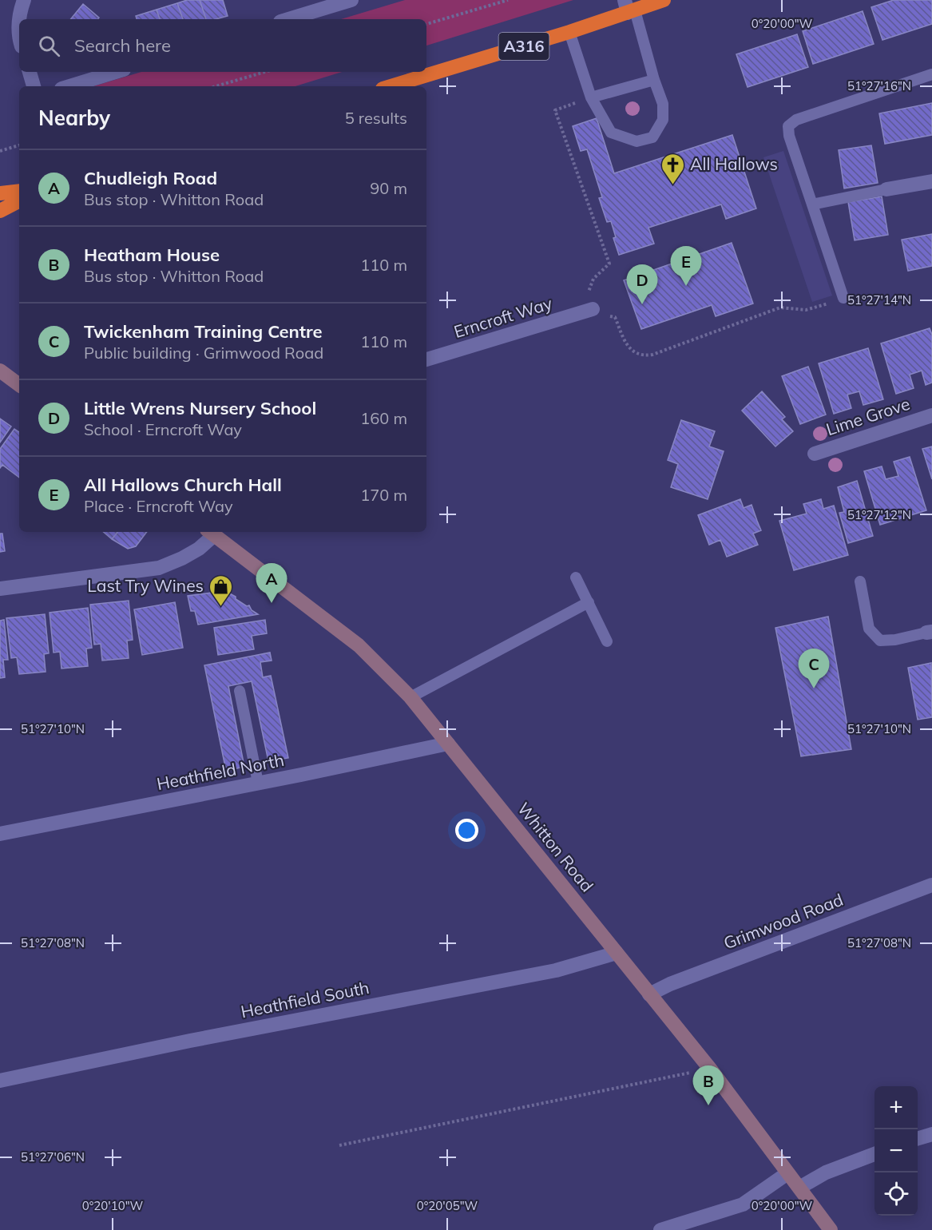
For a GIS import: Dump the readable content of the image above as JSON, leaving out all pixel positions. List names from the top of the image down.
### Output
{
  "streets": {
    "highway": ["A316"],
    "main road": ["Whitton Road"],
    "street": [
      "Erncroft Way",
      "Lime Grove",
      "Heathfield North",
      "Grimwood Road",
      "Heathfield South"
    ]
  },
  "crossings": [
    ["Heathfield North", "Whitton Road"],
    ["Whitton Road", "Grimwood Road"],
    ["Whitton Road", "Heathfield South"]
  ],
  "places": {
    "church": ["All Hallows"],
    "shop": ["Last Try Wines"]
  },
  "page": {
    "search": "Search here",
    "heading": ["Nearby", "5 results"],
    "list": [
      {
        "mark": "A",
        "name": "Chudleigh Road",
        "note": "Bus stop · Whitton Road",
        "value": "90 m"
      },
      {
        "mark": "B",
        "name": "Heatham House",
        "note": "Bus stop · Whitton Road",
        "value": "110 m"
      },
      {
        "mark": "C",
        "name": "Twickenham Training Centre",
        "note": "Public building · Grimwood Road",
        "value": "110 m"
      },
      {
        "mark": "D",
        "name": "Little Wrens Nursery School",
        "note": "School · Erncroft Way",
        "value": "160 m"
      },
      {
        "mark": "E",
        "name": "All Hallows Church Hall",
        "note": "Place · Erncroft Way",
        "value": "170 m"
      }
    ],
    "pins": [
      "E",
      "D",
      "A",
      "C",
      "B"
    ],
    "map_buttons": ["+", "−"]
  },
  "coordinates": [
    "0°20'00\"W",
    "51°27'16\"N",
    "51°27'14\"N",
    "51°27'12\"N",
    "51°27'10\"N",
    "51°27'08\"N",
    "51°27'06\"N",
    "0°20'10\"W",
    "0°20'05\"W"
  ]
}
